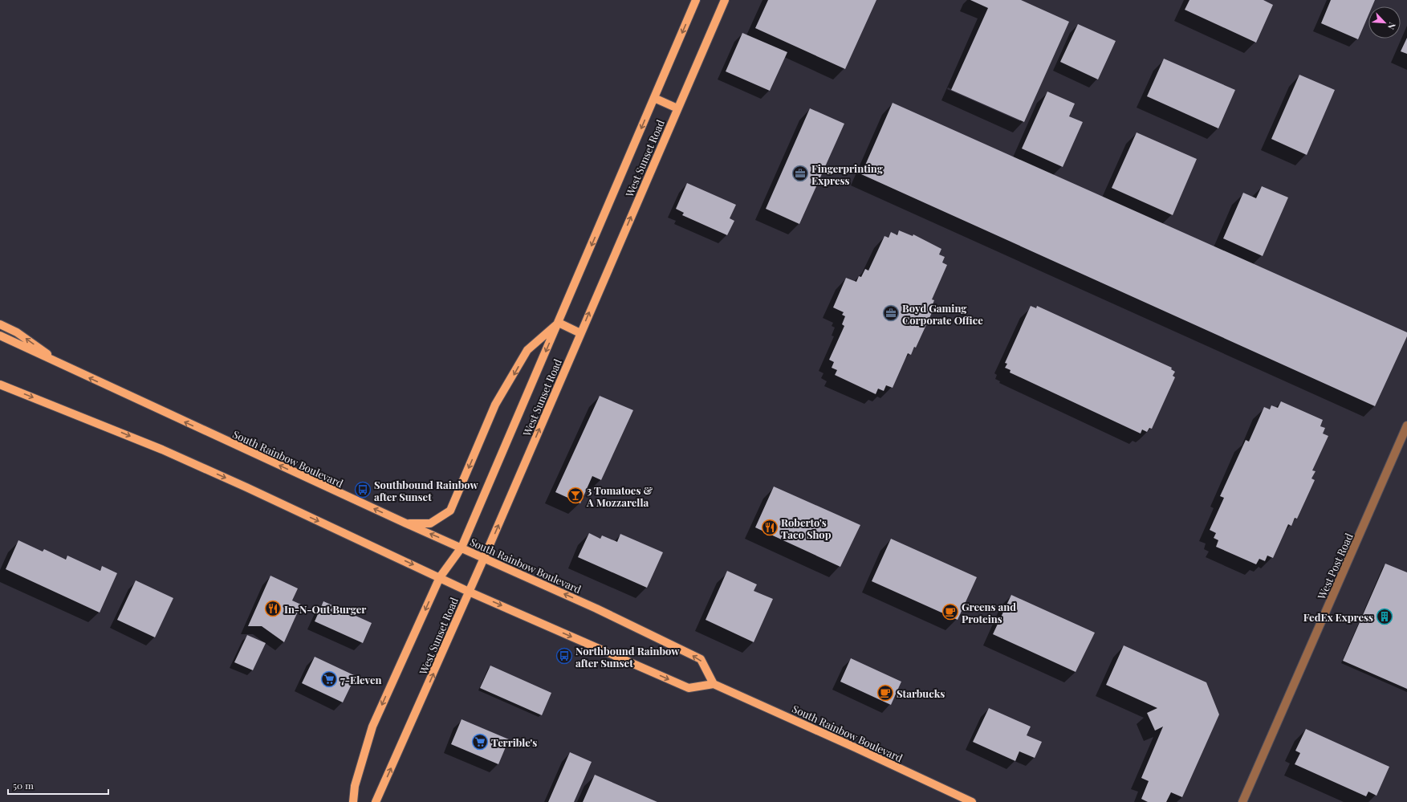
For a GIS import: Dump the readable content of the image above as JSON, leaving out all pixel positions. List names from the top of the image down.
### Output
{
  "streets": {
    "main road": ["West Sunset Road", "South Rainbow Boulevard"],
    "street": ["West Post Road"]
  },
  "crossings": [
    ["West Sunset Road", "South Rainbow Boulevard"]
  ],
  "places": {
    "office": ["Fingerprinting Express", "Boyd Gaming Corporate Office"],
    "bus stop": ["Southbound Rainbow after Sunset", "Northbound Rainbow after Sunset"],
    "bar": ["3 Tomatoes & A Mozzarella"],
    "restaurant": ["Roberto's Taco Shop", "In-N-Out Burger"],
    "cafe": ["Greens and Proteins", "Starbucks"],
    "building": ["FedEx Express"],
    "supermarket": ["7-Eleven", "Terrible's"]
  },
  "scale_bar": "50 m",
  "north": "bottom right"
}
